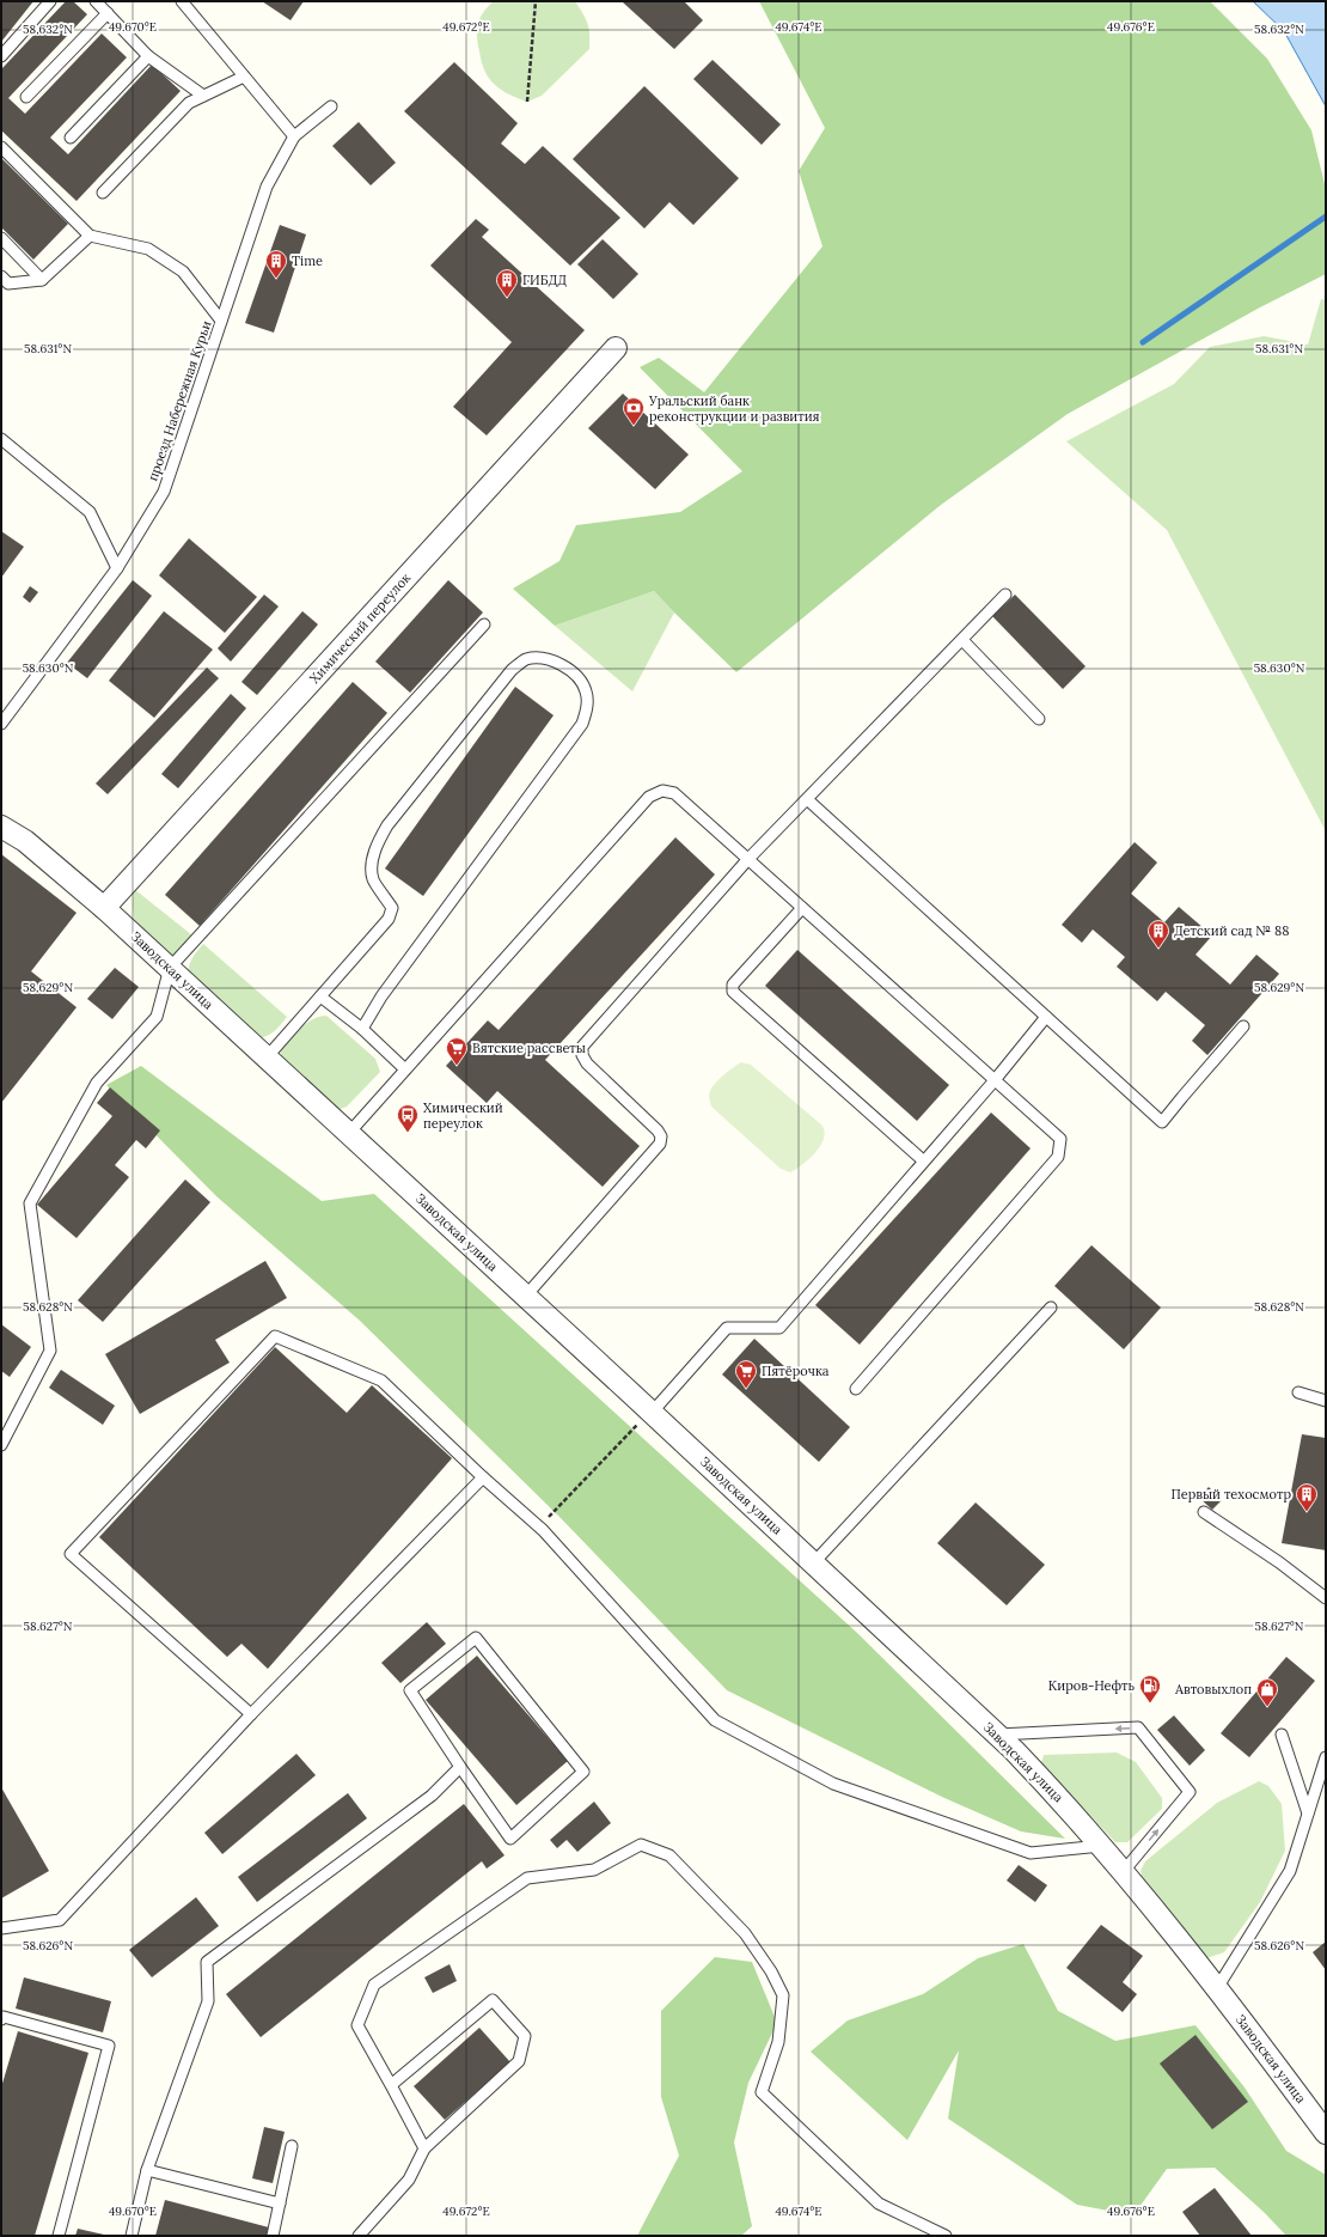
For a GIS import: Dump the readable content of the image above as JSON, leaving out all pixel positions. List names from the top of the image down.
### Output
{
  "streets": {
    "street": ["Химический переулок", "Заводская улица"],
    "lane": ["проезд Набережная Курьи"]
  },
  "crossings": [
    ["Химический переулок", "Заводская улица"]
  ],
  "places": {
    "building": [
      "Time",
      "ГИБДД",
      "Детский сад № 88",
      "Первый техосмотр"
    ],
    "bank": ["Уральский банк реконструкции и развития"],
    "supermarket": ["Вятские рассветы", "Пятёрочка"],
    "bus stop": ["Химический переулок"],
    "fuel station": ["Киров-Нефть"],
    "shop": ["Автовыхлоп"]
  },
  "coordinates": [
    "49.670°E",
    "49.672°E",
    "49.674°E",
    "49.676°E",
    "58.632°N",
    "58.631°N",
    "58.630°N",
    "58.629°N",
    "58.628°N",
    "58.627°N",
    "58.626°N"
  ]
}
